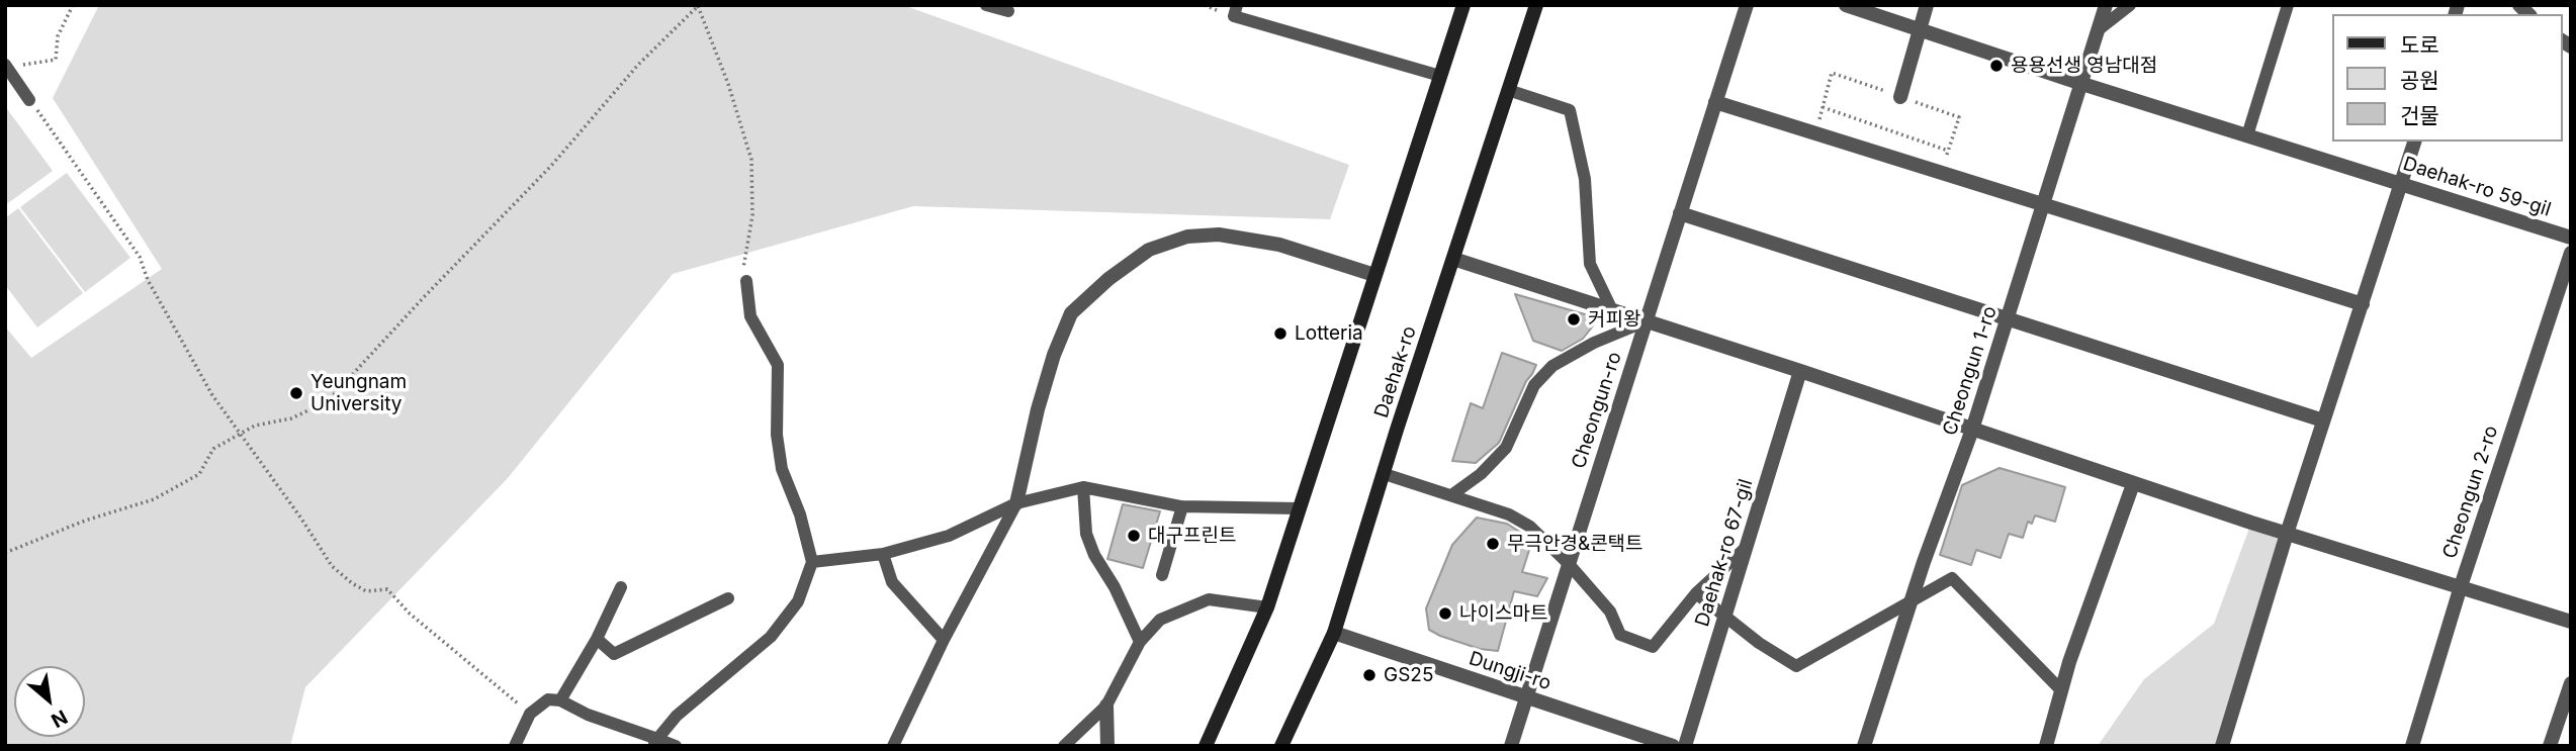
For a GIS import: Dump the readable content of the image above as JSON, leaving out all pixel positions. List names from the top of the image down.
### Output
{
  "streets": {
    "main road": ["Daehak-ro"],
    "street": [
      "Daehak-ro 59-gil",
      "Cheongun 1-ro",
      "Cheongun-ro",
      "Cheongun 2-ro",
      "Daehak-ro 67-gil",
      "Dungji-ro"
    ]
  },
  "crossings": [
    ["Daehak-ro 59-gil", "Cheongun 1-ro"],
    ["Daehak-ro", "Dungji-ro"],
    ["Cheongun-ro", "Dungji-ro"]
  ],
  "places": [
    "용용선생 영남대점",
    "커피왕",
    "Lotteria",
    "Yeungnam University",
    "대구프린트",
    "무극안경&콘택트",
    "나이스마트",
    "GS25"
  ],
  "legend": ["도로", "공원", "건물"],
  "north": "bottom right"
}
